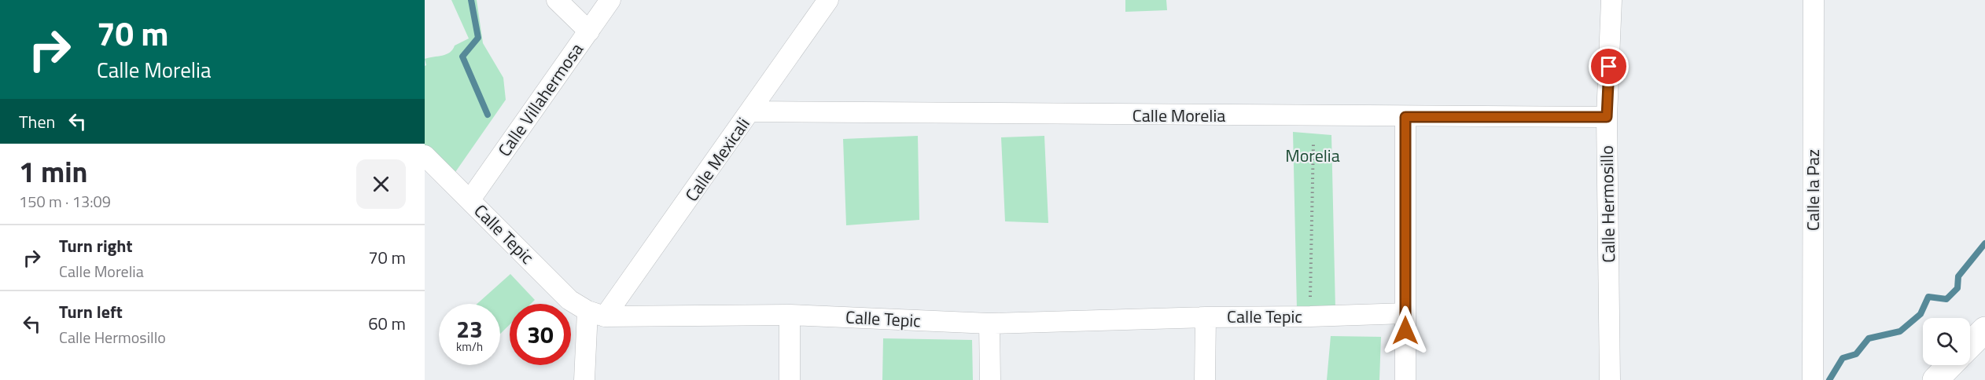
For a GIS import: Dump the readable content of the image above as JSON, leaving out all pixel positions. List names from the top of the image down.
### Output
{
  "streets": {
    "street": [
      "Calle Villahermosa",
      "Calle Morelia",
      "Calle Mexicali",
      "Calle la Paz",
      "Calle Hermosillo",
      "Calle Tepic"
    ]
  },
  "crossings": [
    ["Calle Villahermosa", "Calle Tepic"],
    ["Calle Morelia", "Calle Mexicali"],
    ["Calle Morelia", "Calle Hermosillo"],
    ["Calle Mexicali", "Calle Tepic"]
  ],
  "parks": ["Morelia"],
  "page": {
    "turn": ["70 m", "Calle Morelia"],
    "then": "Then",
    "heading": ["1 min", "150 m · 13:09"],
    "list": [
      {
        "name": "Turn right",
        "note": "Calle Morelia",
        "value": "70 m"
      },
      {
        "name": "Turn left",
        "note": "Calle Hermosillo",
        "value": "60 m"
      }
    ],
    "speed": "23 km/h",
    "limit": "30"
  }
}
